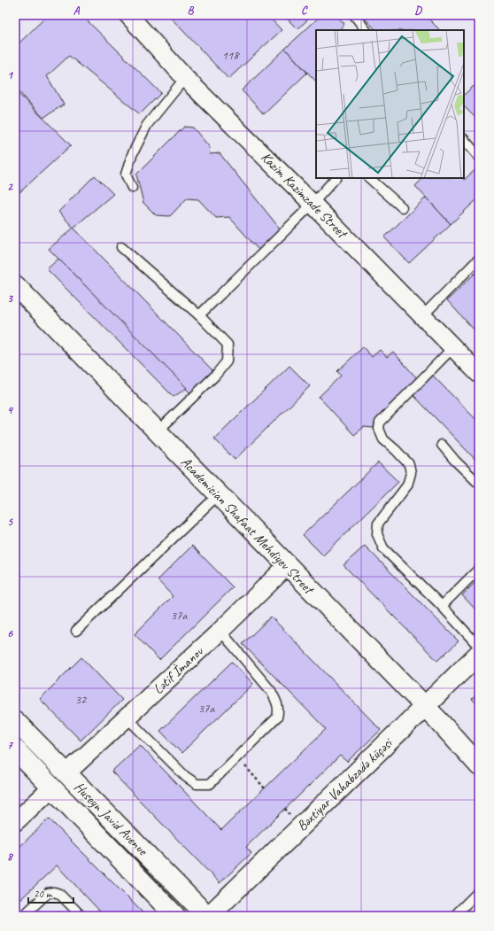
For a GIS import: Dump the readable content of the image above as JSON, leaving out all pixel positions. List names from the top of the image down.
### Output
{
  "streets": {
    "street": [
      "Kazim Kazimzade Street",
      "Academician Shafaat Mehdiyev Street",
      "Lətif İmanov",
      "Bəxtiyar Vahabzadə küçəsi",
      "Huseyn Javid Avenue"
    ]
  },
  "crossings": [
    ["Academician Shafaat Mehdiyev Street", "Lətif İmanov"],
    ["Academician Shafaat Mehdiyev Street", "Bəxtiyar Vahabzadə küçəsi"],
    ["Lətif İmanov", "Huseyn Javid Avenue"],
    ["Bəxtiyar Vahabzadə küçəsi", "Huseyn Javid Avenue"]
  ],
  "house_numbers": [
    "118",
    "37a",
    "32",
    "37a"
  ],
  "scale_bar": "20 m",
  "grid": {
    "columns": [
      "A",
      "B",
      "C",
      "D"
    ],
    "rows": [
      "1",
      "2",
      "3",
      "4",
      "5",
      "6",
      "7",
      "8"
    ]
  }
}
